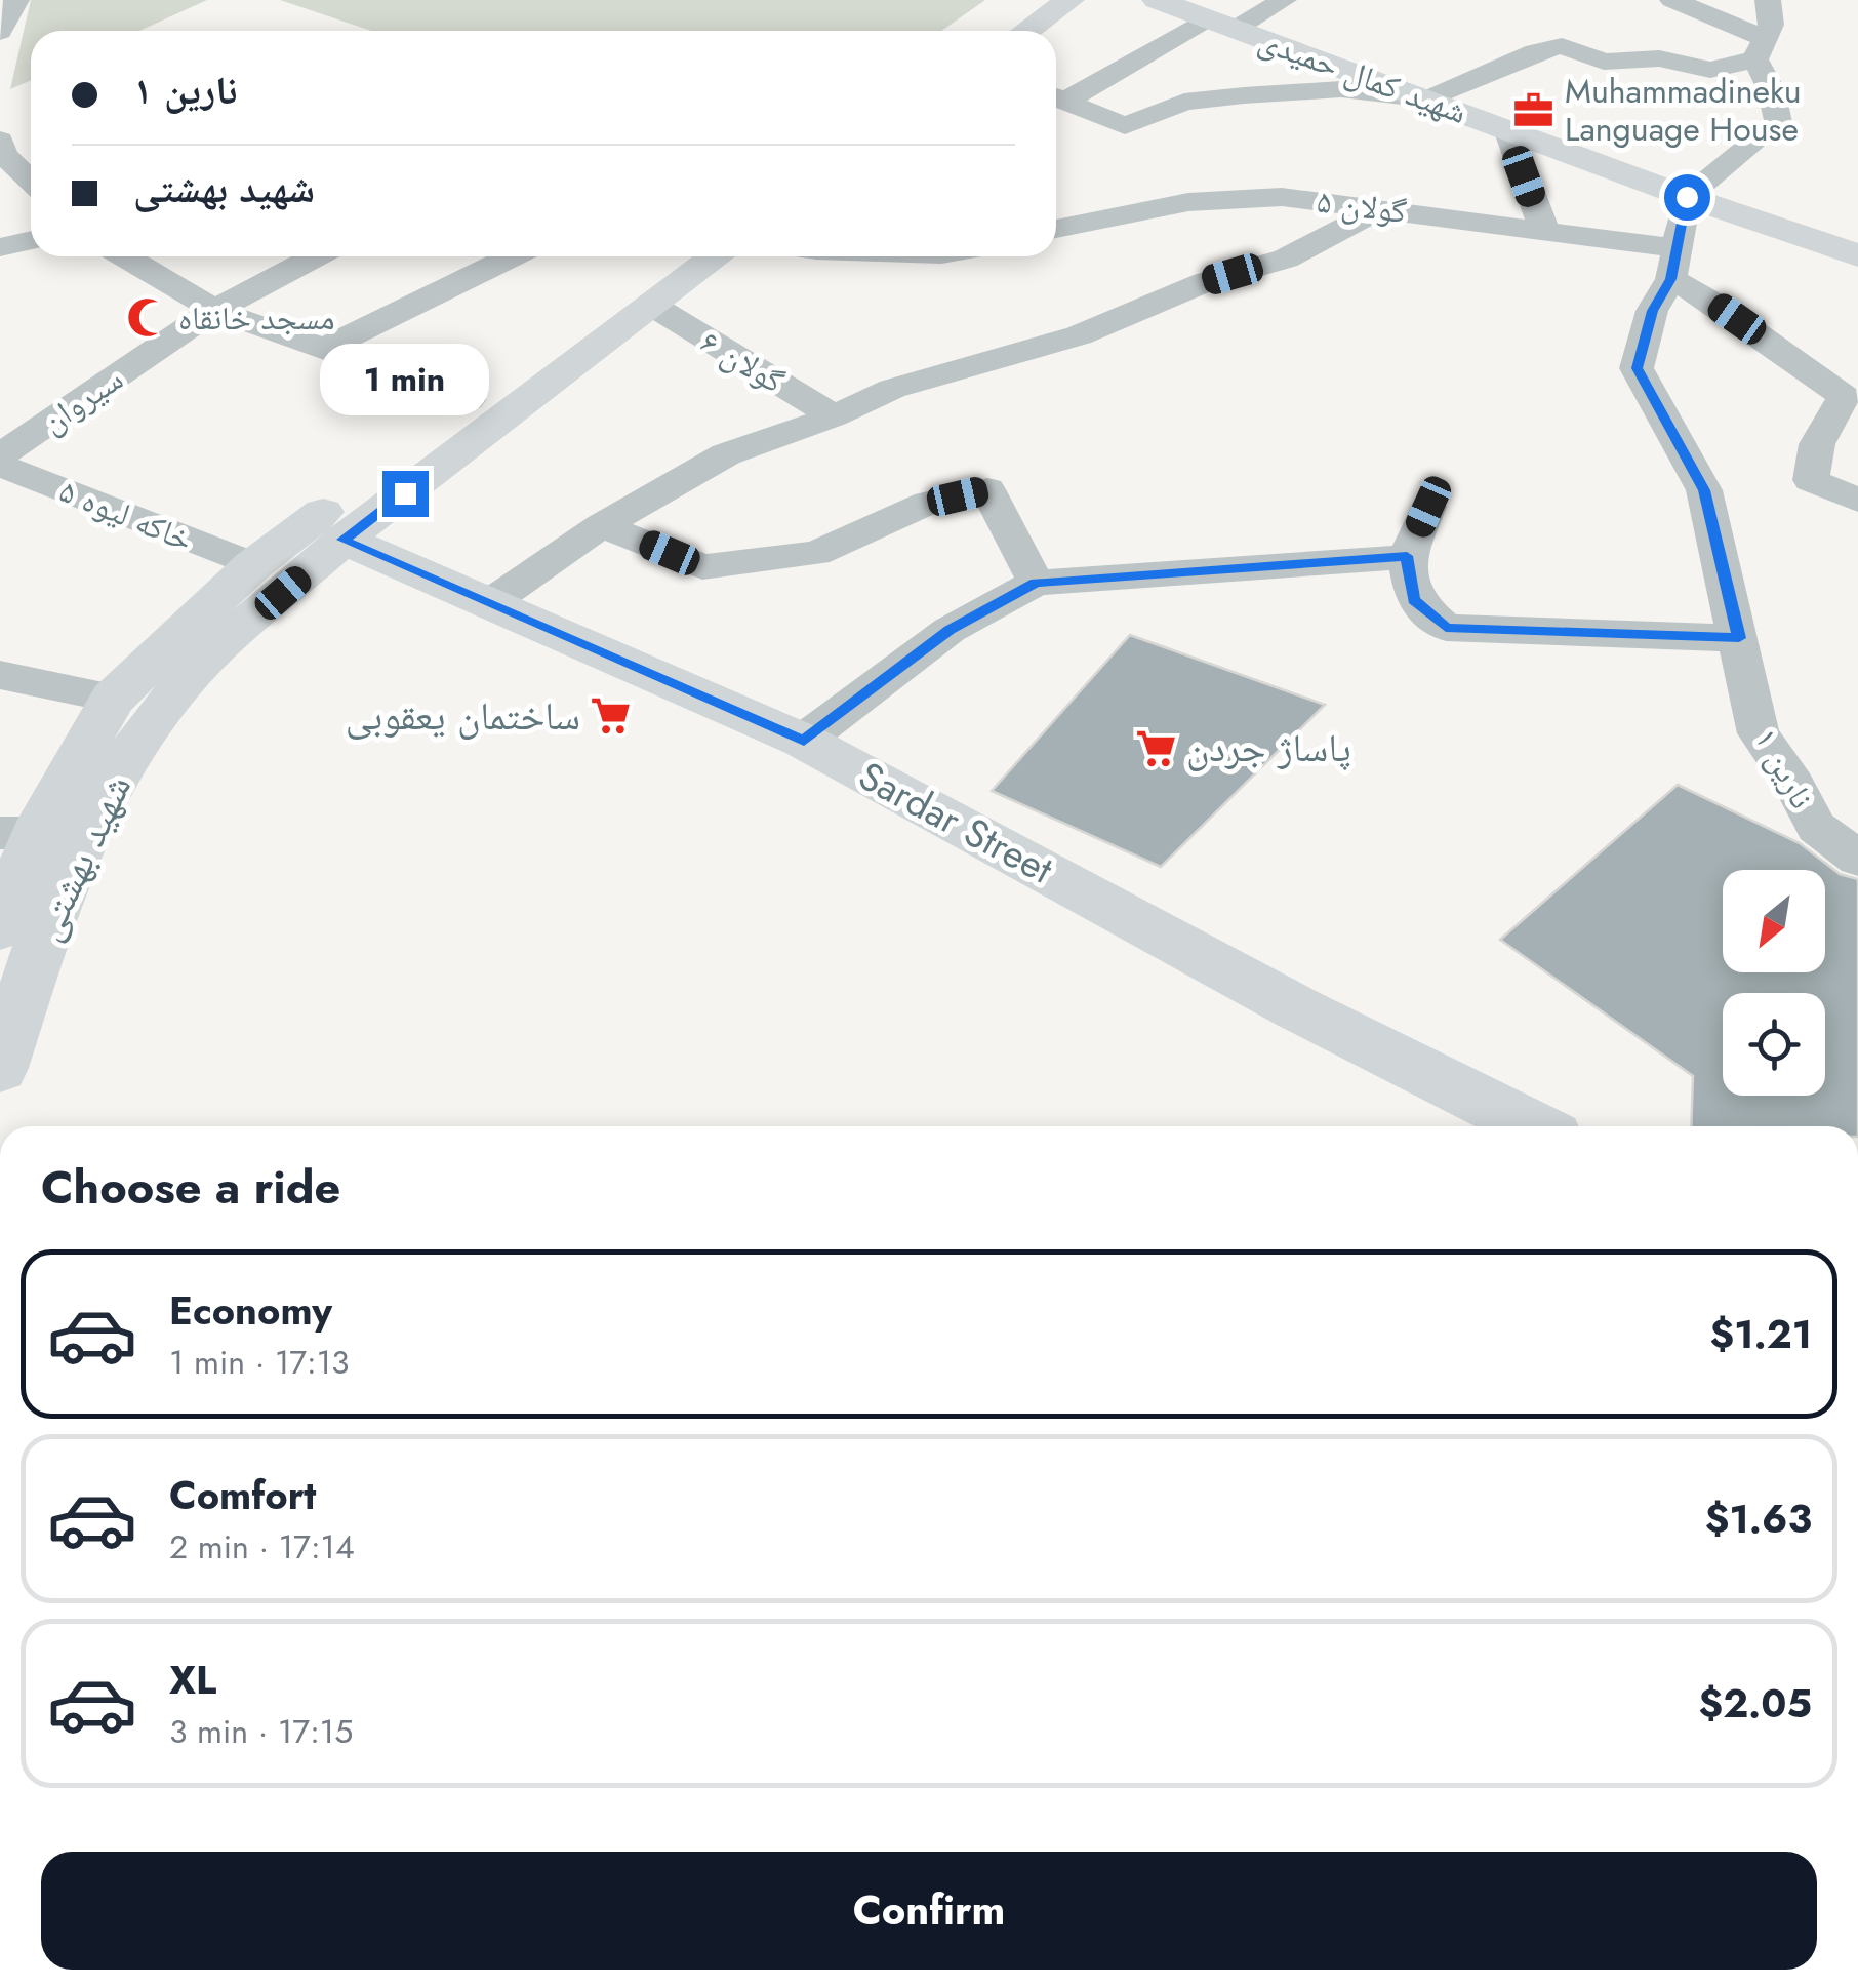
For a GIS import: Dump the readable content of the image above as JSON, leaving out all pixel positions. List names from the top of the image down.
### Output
{
  "streets": {
    "main road": ["شهید کمال حمیدی", "Sardar Street", "شهید بهشتی"],
    "street": [
      "گولان ۵",
      "گولان ۶",
      "سیروان",
      "خاکه لیوه ۵",
      "نارین ۱"
    ]
  },
  "crossings": [
    ["شهید کمال حمیدی", "نارین ۱"],
    ["گولان ۵", "نارین ۱"],
    ["گولان ۶", "شهید بهشتی"],
    ["خاکه لیوه ۵", "شهید بهشتی"],
    ["Sardar Street", "شهید بهشتی"]
  ],
  "places": {
    "office": ["Muhammadineku Language House"],
    "mosque": ["مسجد خانقاه"],
    "supermarket": ["ساختمان یعقوبی", "پاساژ جردن"]
  },
  "north": "bottom left",
  "page": {
    "banner": ["نارین ۱", "شهید بهشتی"],
    "bubble": "1 min",
    "heading": "Choose a ride",
    "list": [
      {
        "name": "Economy",
        "note": "1 min · 17:13",
        "value": "$1.21"
      },
      {
        "name": "Comfort",
        "note": "2 min · 17:14",
        "value": "$1.63"
      },
      {
        "name": "XL",
        "note": "3 min · 17:15",
        "value": "$2.05"
      }
    ],
    "buttons": "Confirm"
  }
}
